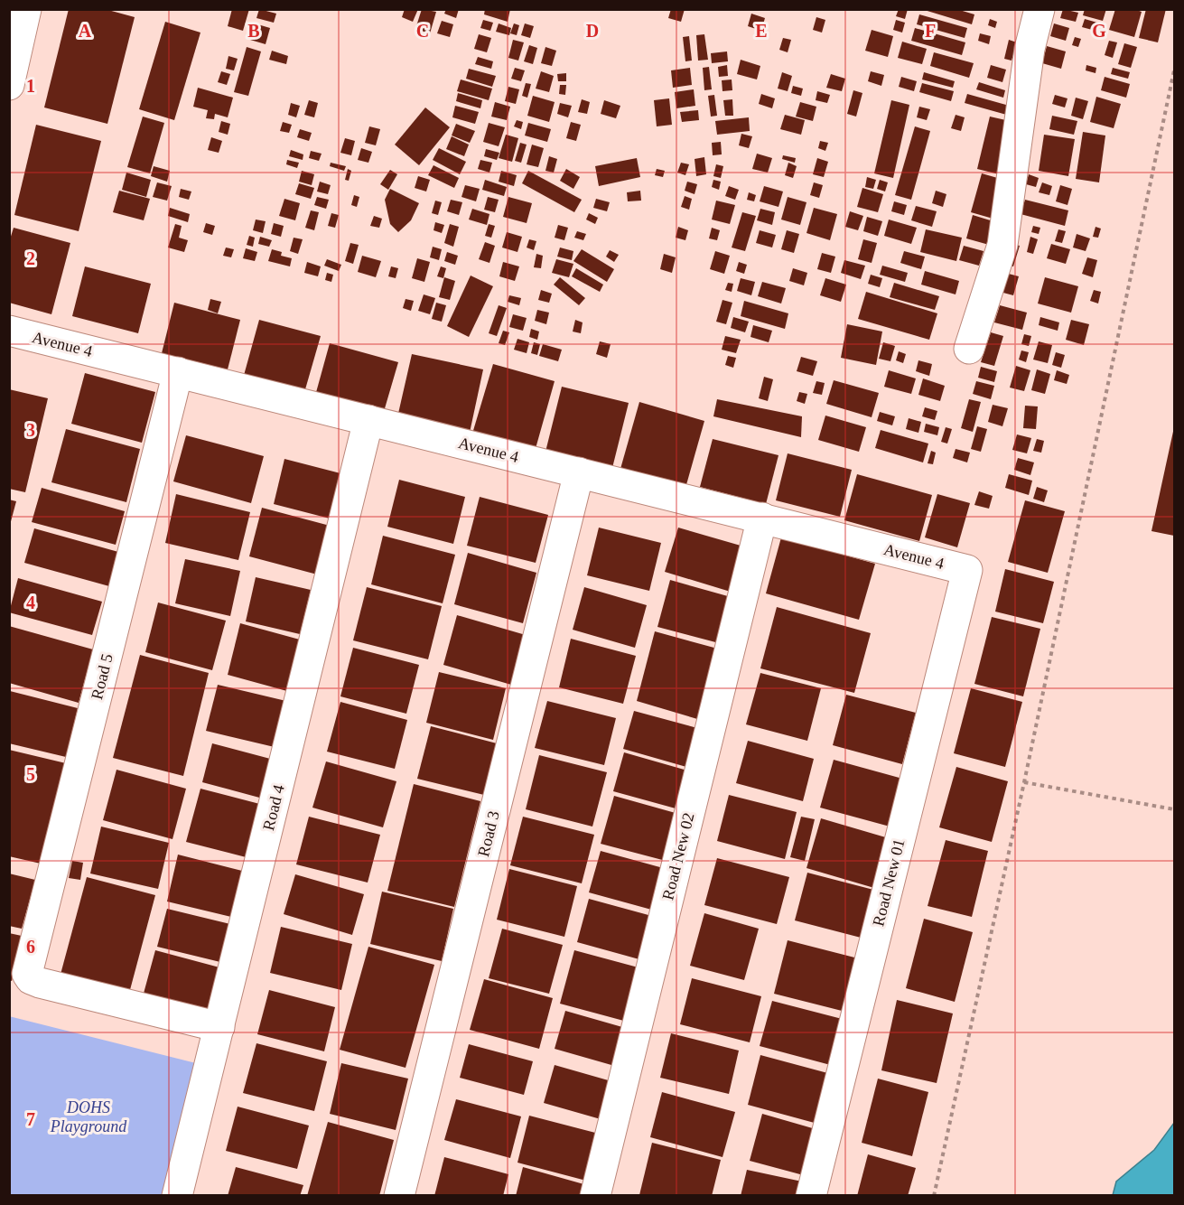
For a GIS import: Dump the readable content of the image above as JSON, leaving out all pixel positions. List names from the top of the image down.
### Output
{
  "streets": {
    "street": [
      "Avenue 4",
      "Road 5",
      "Road 4",
      "Road 3",
      "Road New 02",
      "Road New 01"
    ]
  },
  "crossings": [
    ["Avenue 4", "Road 5"],
    ["Avenue 4", "Road 4"],
    ["Avenue 4", "Road 3"],
    ["Avenue 4", "Road New 02"],
    ["Avenue 4", "Road New 01"],
    ["Road 5", "Road 4"]
  ],
  "parks": ["DOHS Playground"],
  "grid": {
    "columns": [
      "A",
      "B",
      "C",
      "D",
      "E",
      "F",
      "G"
    ],
    "rows": [
      "1",
      "2",
      "3",
      "4",
      "5",
      "6",
      "7"
    ]
  }
}
